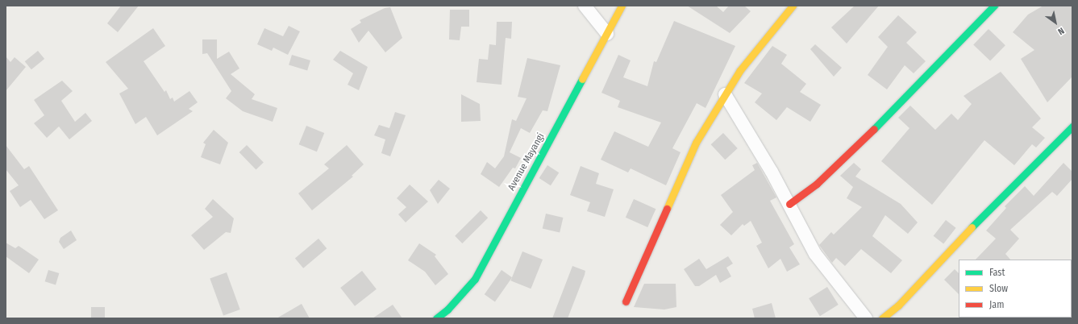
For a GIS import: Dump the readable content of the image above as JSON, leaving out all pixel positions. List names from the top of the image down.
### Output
{
  "streets": {
    "street": ["Avenue Mayangi"]
  },
  "legend": ["Fast", "Slow", "Jam"],
  "north": "bottom right"
}
